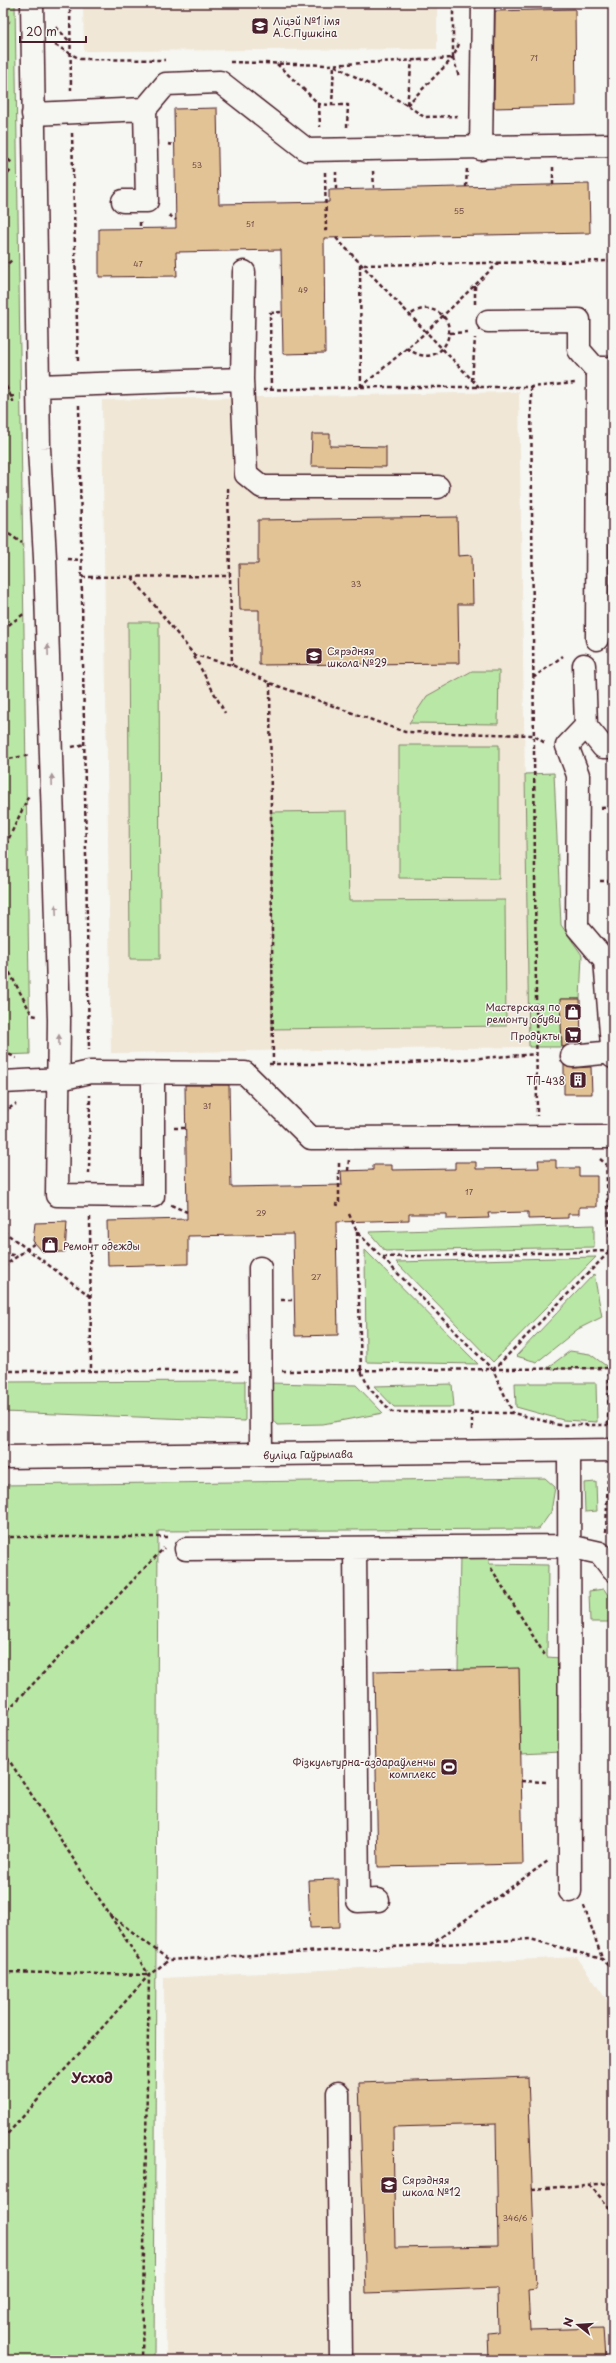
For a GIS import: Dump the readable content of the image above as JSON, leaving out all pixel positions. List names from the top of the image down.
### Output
{
  "streets": {
    "main road": ["вуліца Гаўрылава"]
  },
  "districts": ["Усход"],
  "places": {
    "school or university": ["Ліцэй №1 імя А.С.Пушкіна", "Сярэдняя школа №29", "Сярэдняя школа №12"],
    "shop": ["Мастерская по ремонту обуви", "Ремонт одежды"],
    "supermarket": ["Продукты"],
    "building": ["ТП-438"],
    "sports": ["Фізкультурна-аздараўленчы комплекс"]
  },
  "house_numbers": [
    "71",
    "53",
    "55",
    "51",
    "47",
    "49",
    "33",
    "31",
    "17",
    "29",
    "27",
    "346/6"
  ],
  "scale_bar": "20 m",
  "north": "left"
}
